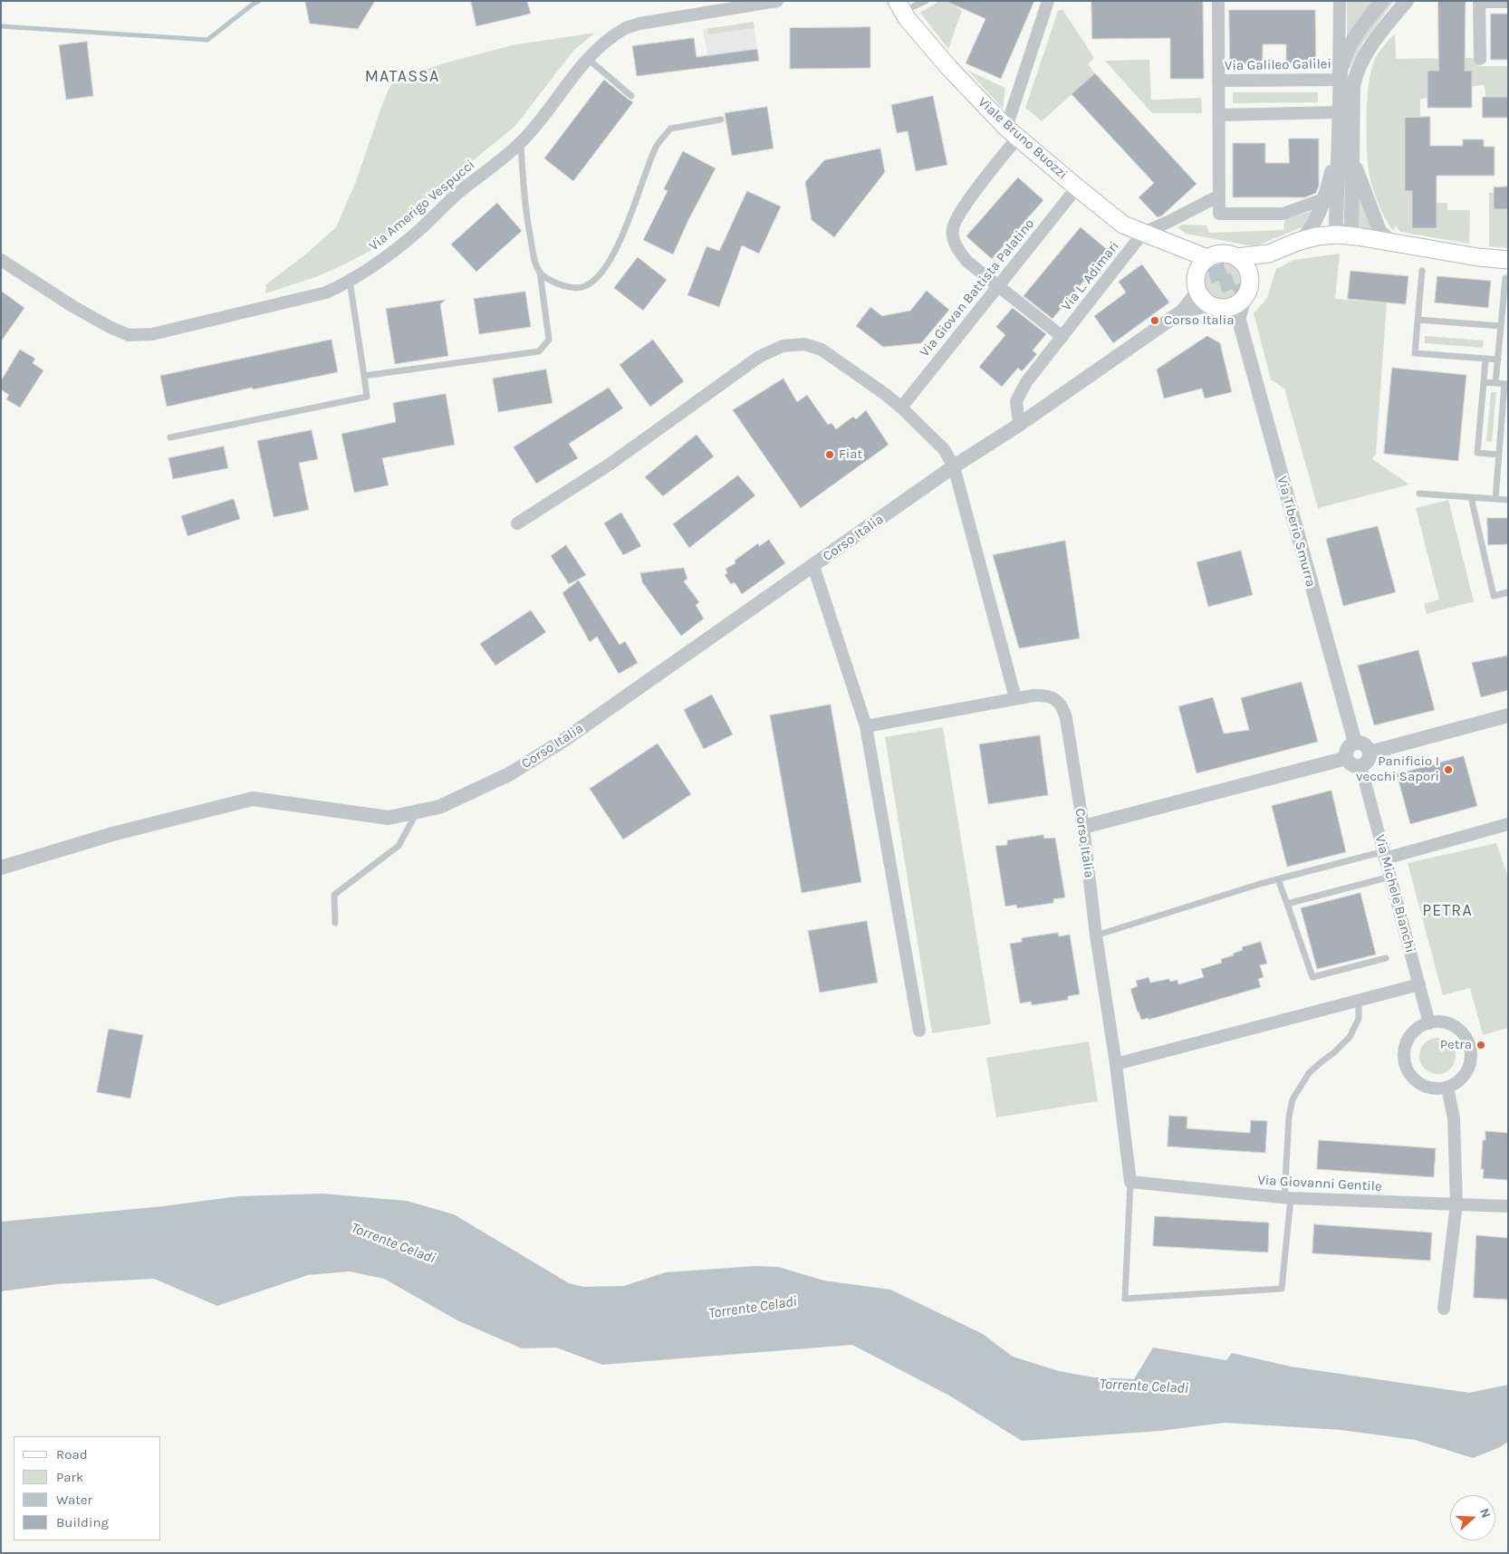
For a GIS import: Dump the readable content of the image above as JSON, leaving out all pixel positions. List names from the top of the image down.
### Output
{
  "streets": {
    "main road": ["Viale Bruno Buozzi"],
    "street": [
      "Via Galileo Galilei",
      "Via Amerigo Vespucci",
      "Via L. Adimari",
      "Via Giovan Battista Palatino",
      "Via Tiberio Smurra",
      "Corso Italia",
      "Via Michele Bianchi",
      "Via Giovanni Gentile"
    ]
  },
  "crossings": [
    ["Viale Bruno Buozzi", "Via L. Adimari"],
    ["Viale Bruno Buozzi", "Via Giovan Battista Palatino"],
    ["Via L. Adimari", "Corso Italia"],
    ["Via Tiberio Smurra", "Via Michele Bianchi"],
    ["Corso Italia", "Via Giovanni Gentile"]
  ],
  "districts": ["MATASSA", "PETRA"],
  "water": ["Torrente Celadi"],
  "places": [
    "Corso Italia",
    "Fiat",
    "Panificio I vecchi Sapori",
    "Petra"
  ],
  "legend": [
    "Road",
    "Park",
    "Water",
    "Building"
  ],
  "north": "right"
}
